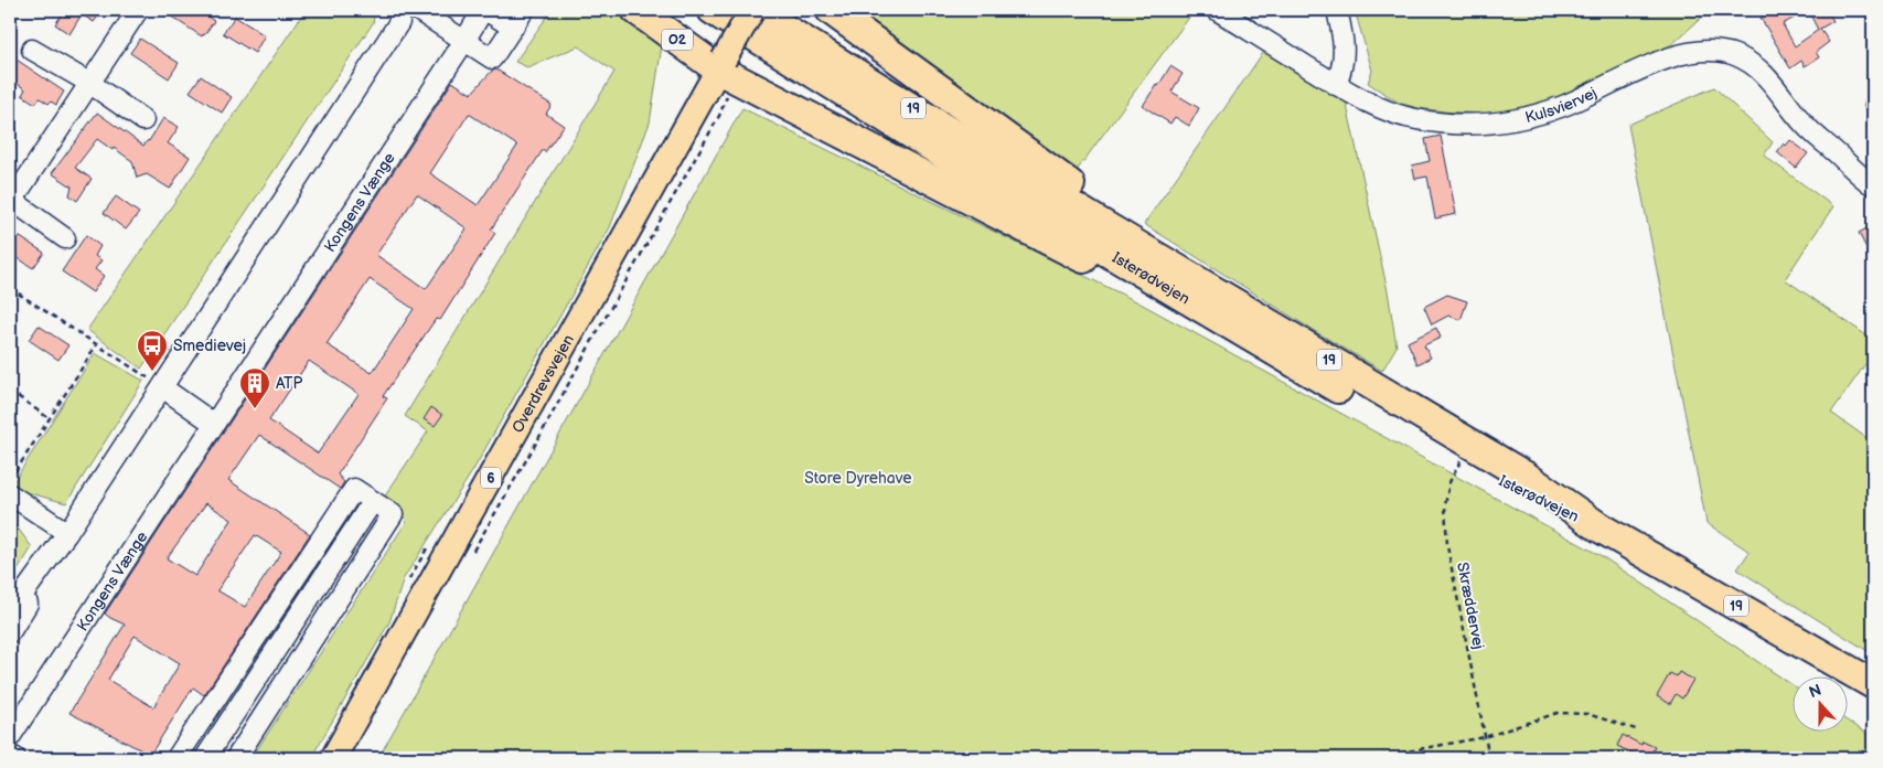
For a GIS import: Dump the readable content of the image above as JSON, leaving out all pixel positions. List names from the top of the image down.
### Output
{
  "streets": {
    "highway": ["O2", "19", "Isterødvejen"],
    "main road": ["Overdrevsvejen", "6"],
    "street": ["Kulsviervej", "Kongens Vænge"],
    "path": ["Skræddervej"]
  },
  "crossings": [
    ["O2", "Overdrevsvejen"],
    ["Isterødvejen", "Overdrevsvejen"],
    ["Isterødvejen", "Skræddervej"]
  ],
  "parks": ["Store Dyrehave"],
  "places": {
    "bus stop": ["Smedievej"],
    "building": ["ATP"]
  },
  "north": "top"
}
